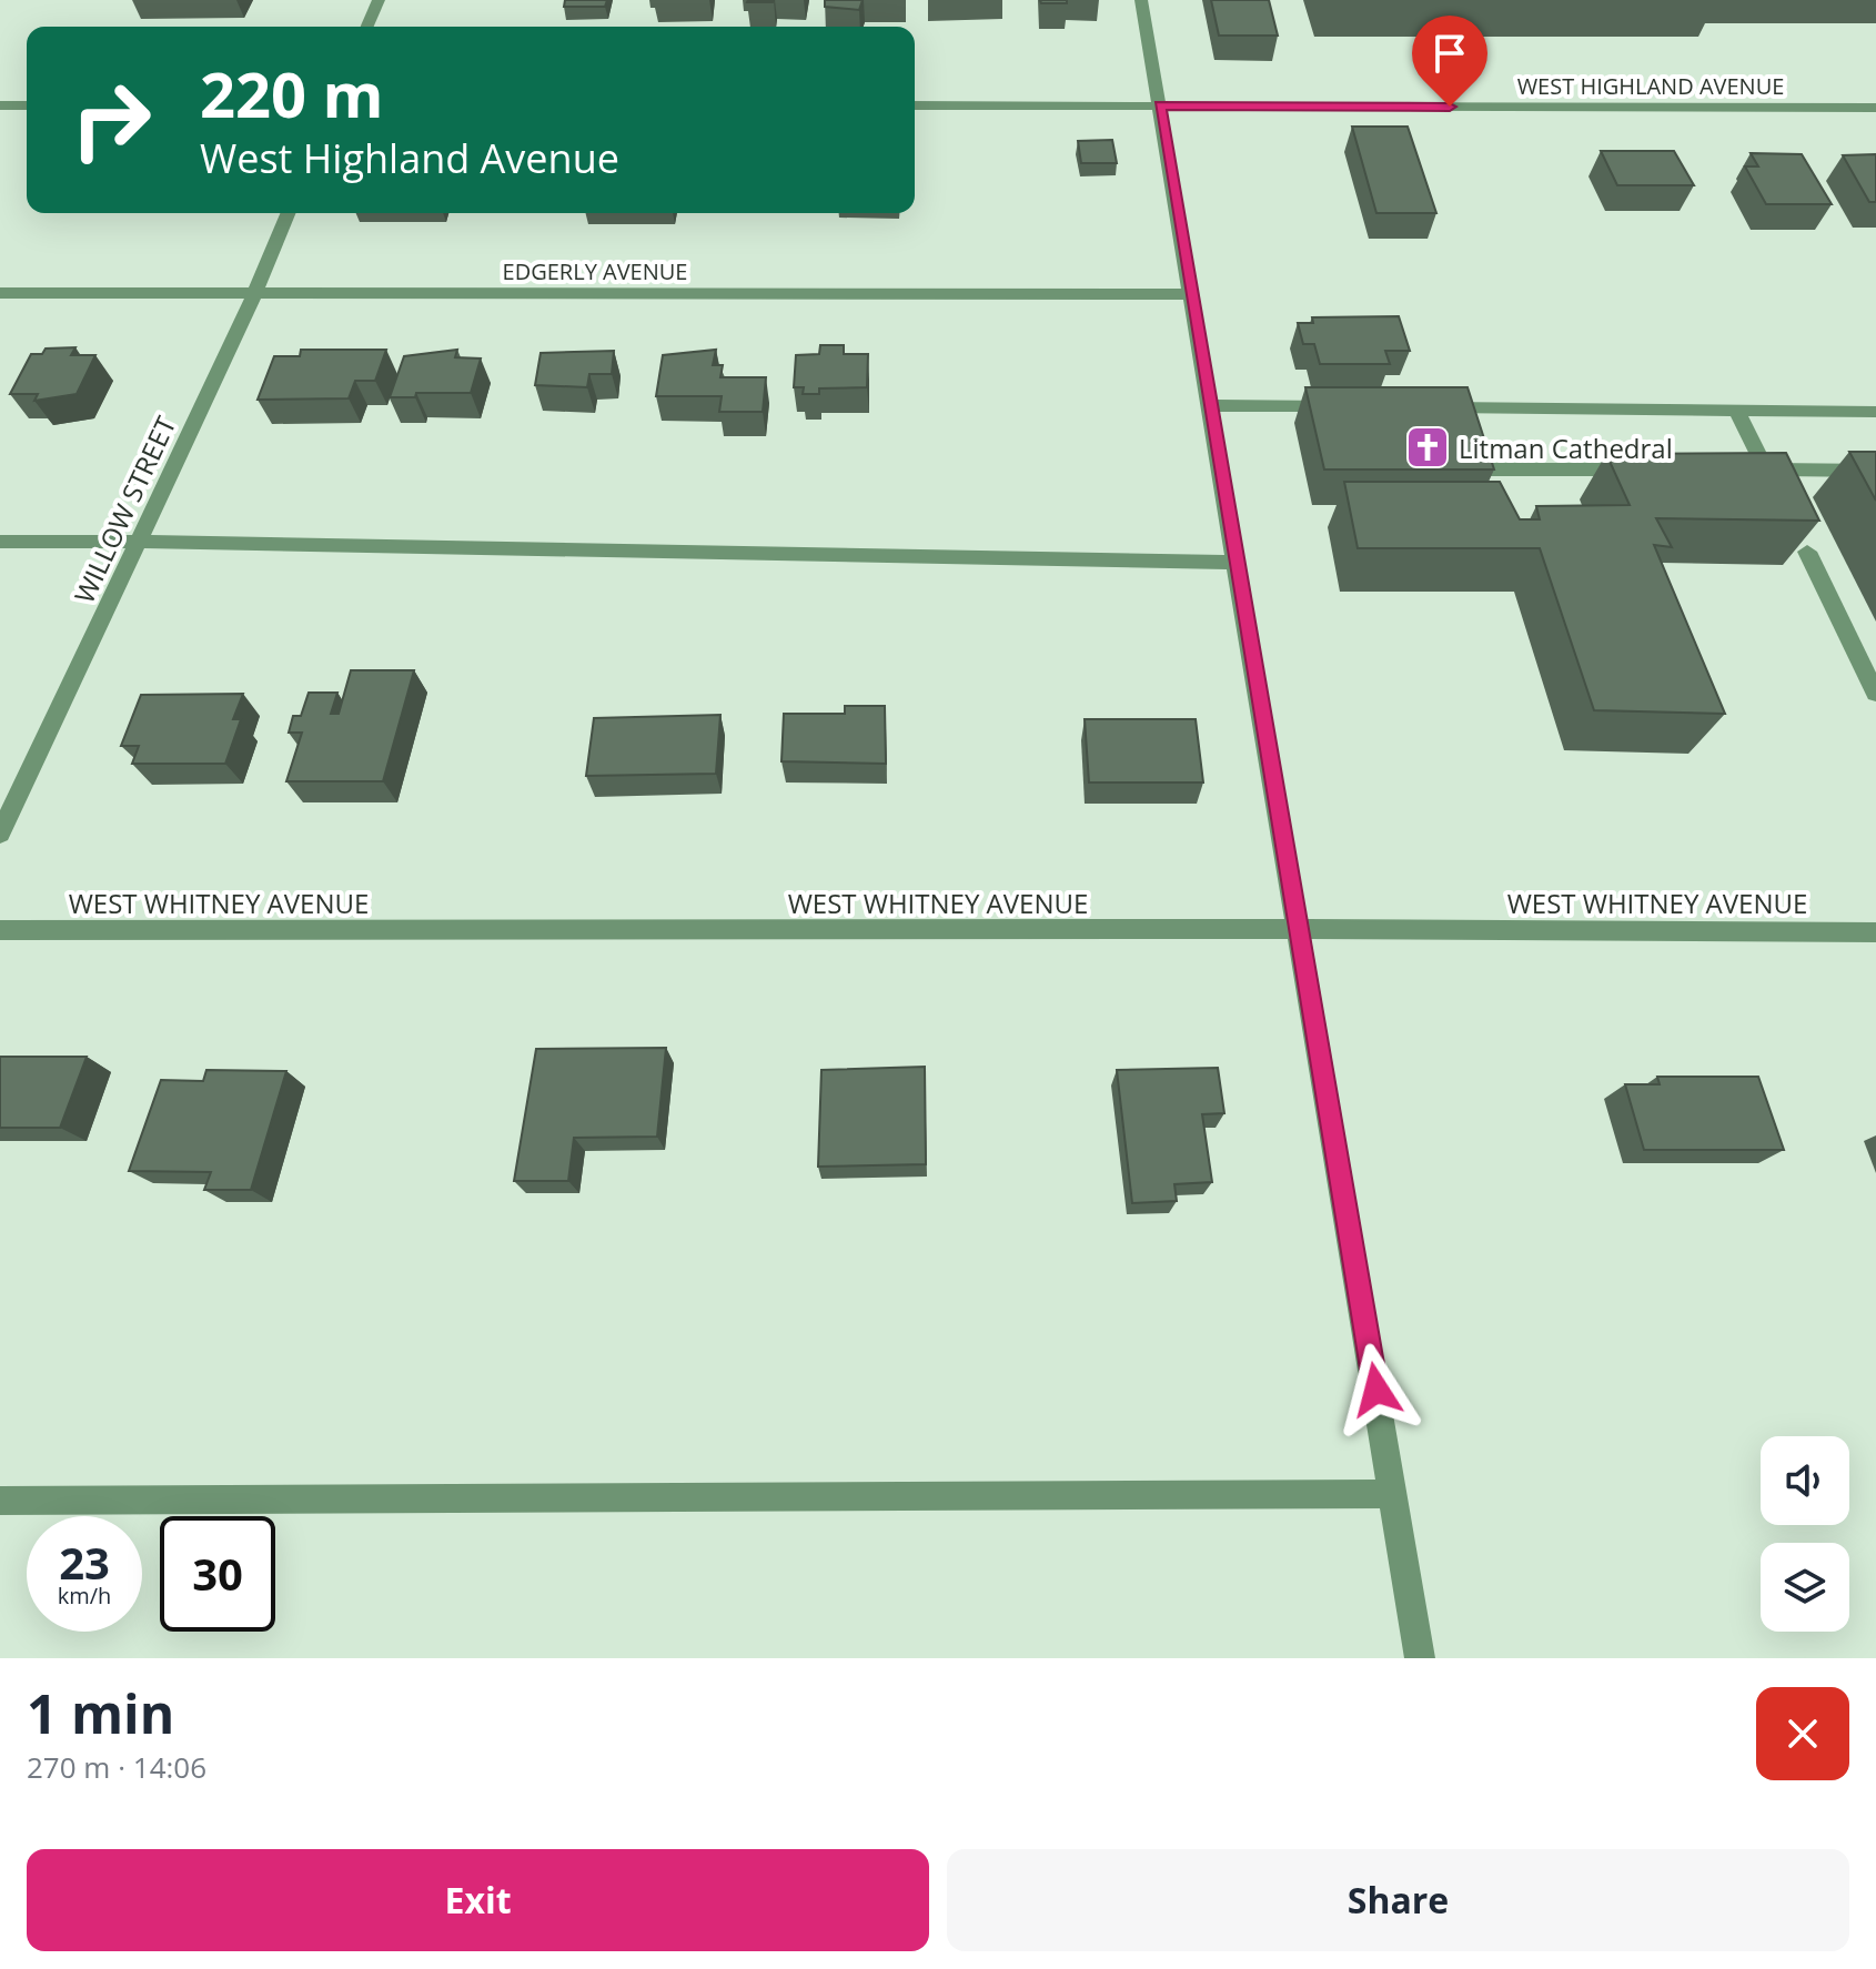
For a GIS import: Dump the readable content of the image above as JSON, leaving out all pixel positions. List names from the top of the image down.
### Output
{
  "streets": {
    "street": [
      "WEST HIGHLAND AVENUE",
      "EDGERLY AVENUE",
      "WILLOW STREET",
      "WEST WHITNEY AVENUE"
    ]
  },
  "crossings": [
    ["EDGERLY AVENUE", "WILLOW STREET"]
  ],
  "places": {
    "church": ["Litman Cathedral"]
  },
  "page": {
    "turn": ["220 m", "West Highland Avenue"],
    "speed": "23 km/h",
    "limit": "30",
    "heading": ["1 min", "270 m · 14:06"],
    "buttons": ["Exit", "Share"]
  }
}
